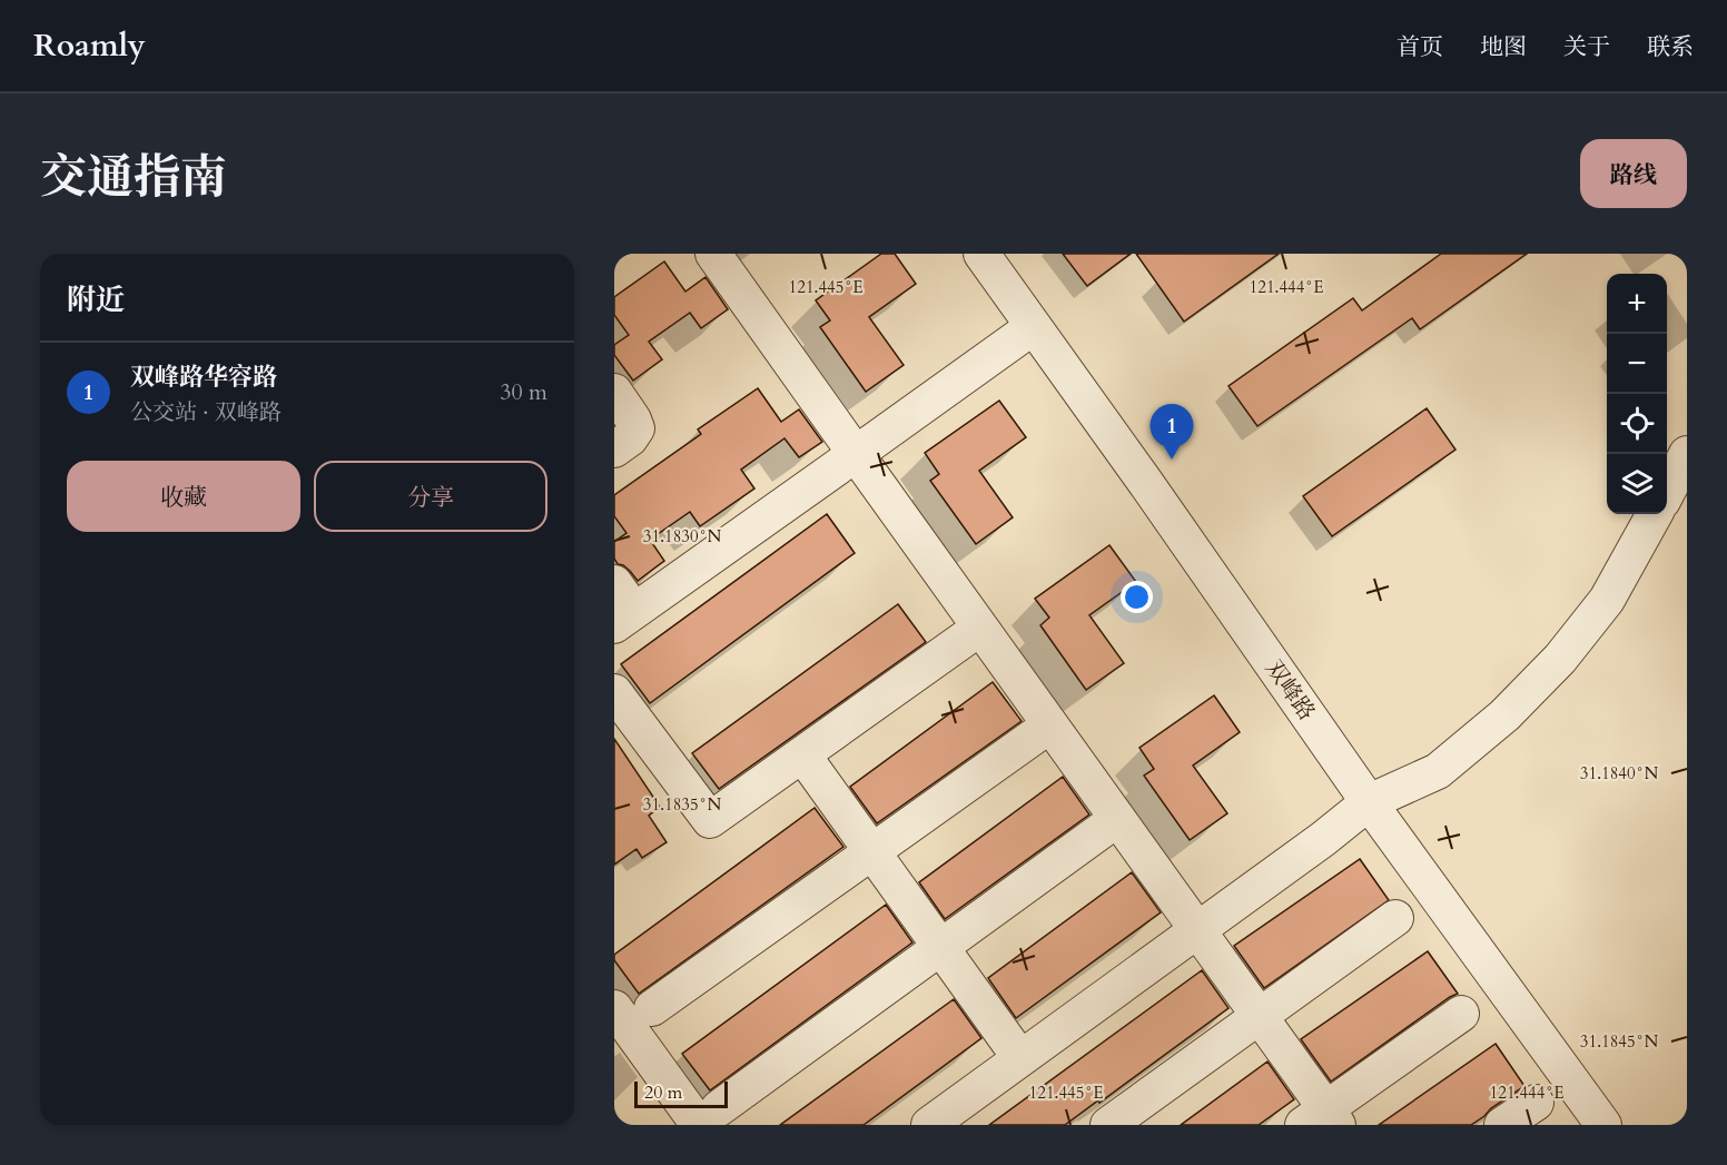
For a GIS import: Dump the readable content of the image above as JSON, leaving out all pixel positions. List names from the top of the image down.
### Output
{
  "streets": {
    "street": ["双峰路"]
  },
  "scale_bar": "20 m",
  "page": {
    "header": "Roamly",
    "nav": [
      "首页",
      "地图",
      "关于",
      "联系"
    ],
    "title": "交通指南",
    "buttons": [
      "路线",
      ["收藏", "分享"]
    ],
    "heading": "附近",
    "map_buttons": ["+", "−"],
    "list": [
      {
        "mark": "1",
        "name": "双峰路华容路",
        "note": "公交站 · 双峰路",
        "value": "30 m"
      }
    ],
    "pins": "1",
    "scale": "20 m"
  },
  "coordinates": [
    "121.445°E",
    "121.444°E",
    "31.1830°N",
    "31.1840°N",
    "31.1835°N",
    "31.1845°N"
  ]
}
